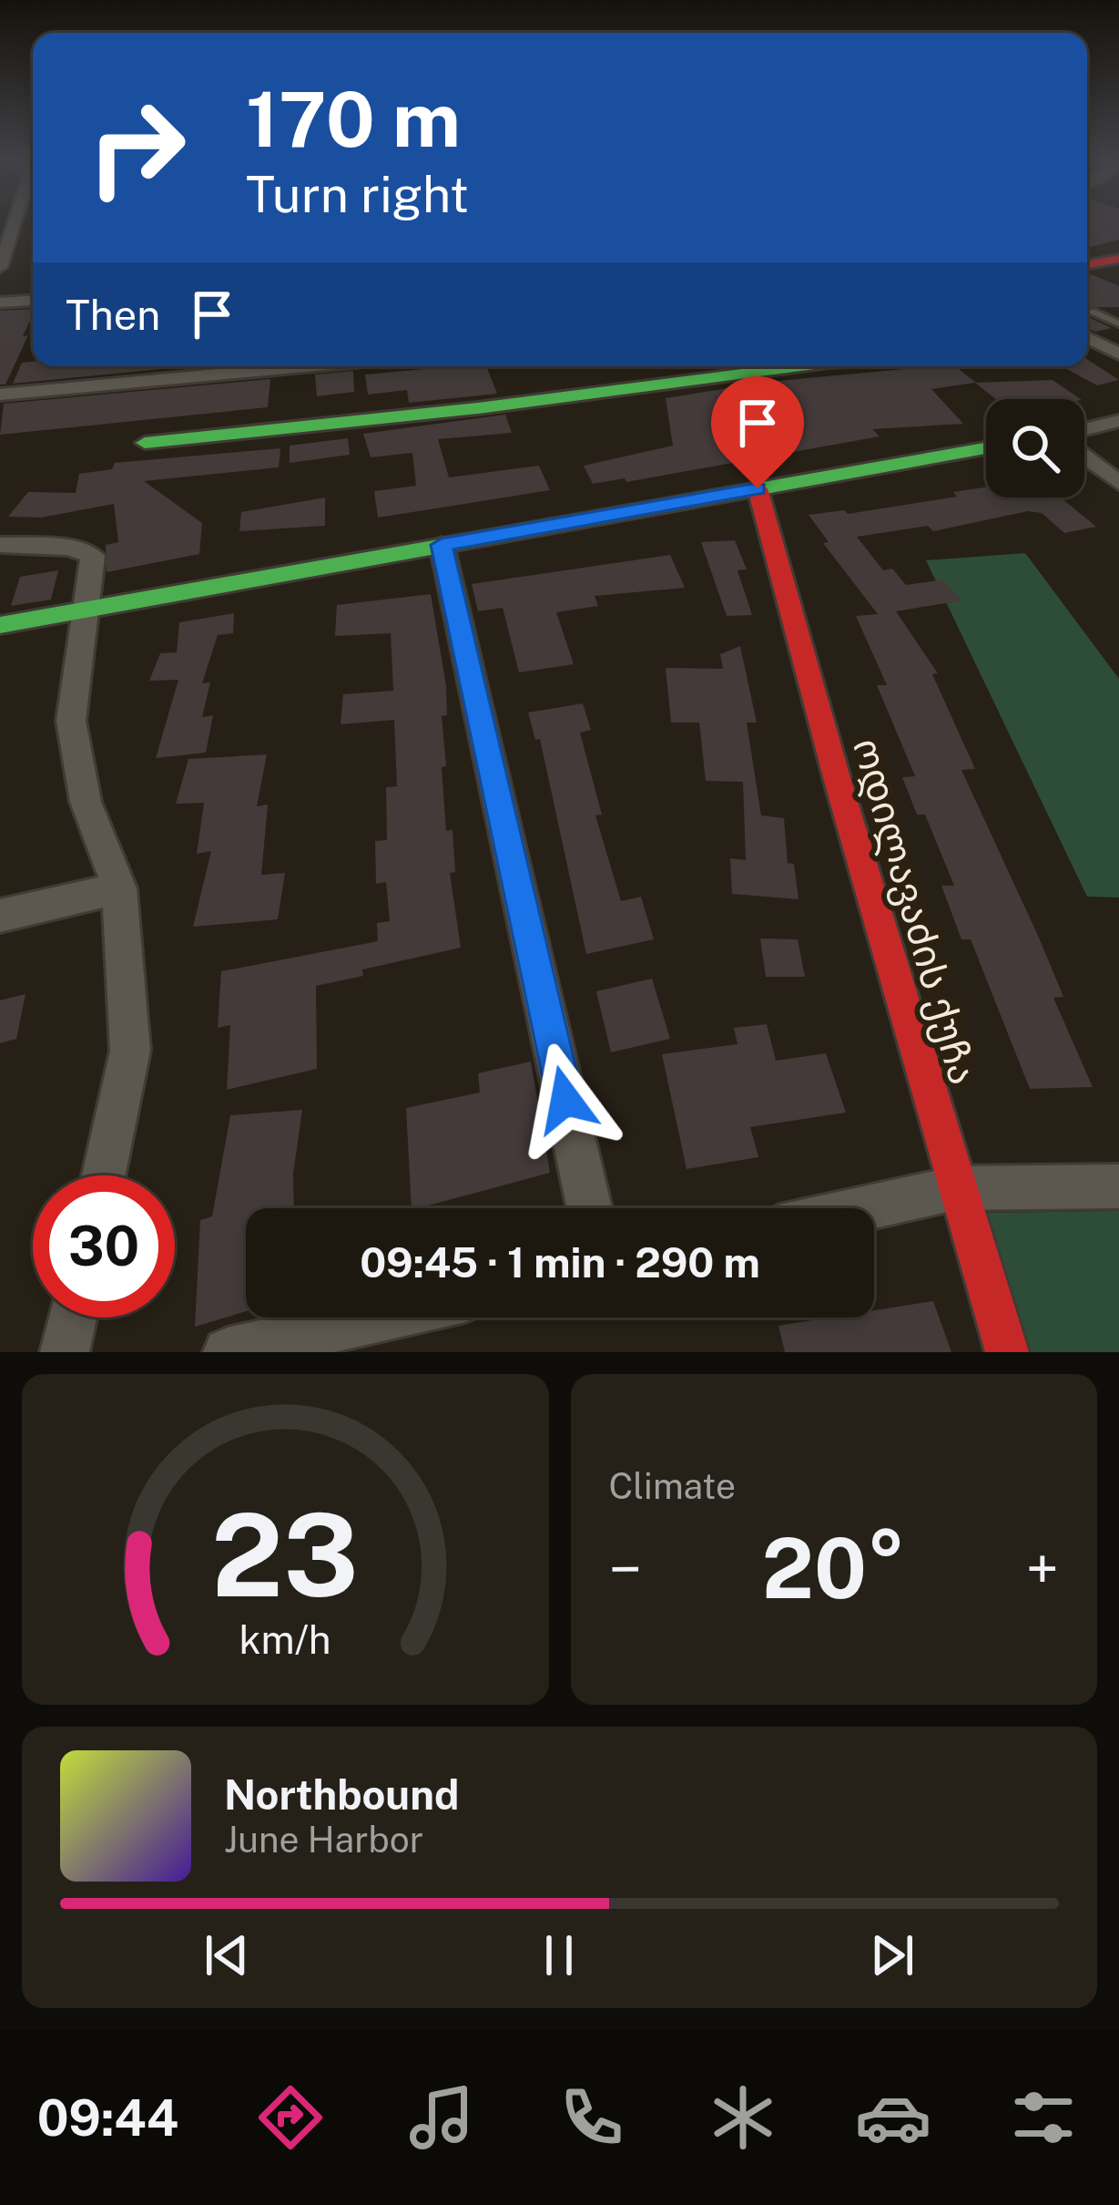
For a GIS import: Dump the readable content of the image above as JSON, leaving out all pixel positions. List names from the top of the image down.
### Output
{
  "streets": {
    "street": ["ოდილავაძის ქუჩა"]
  },
  "page": {
    "turn": ["170 m", "Turn right"],
    "then": "Then",
    "limit": "30",
    "trip": "09:45 · 1 min · 290 m",
    "tile": "Climate",
    "heat": ["−", "20°", "+"],
    "song": ["Northbound", "June Harbor"],
    "tabs": "09:44",
    "gauge": ["23", "km/h"]
  }
}
